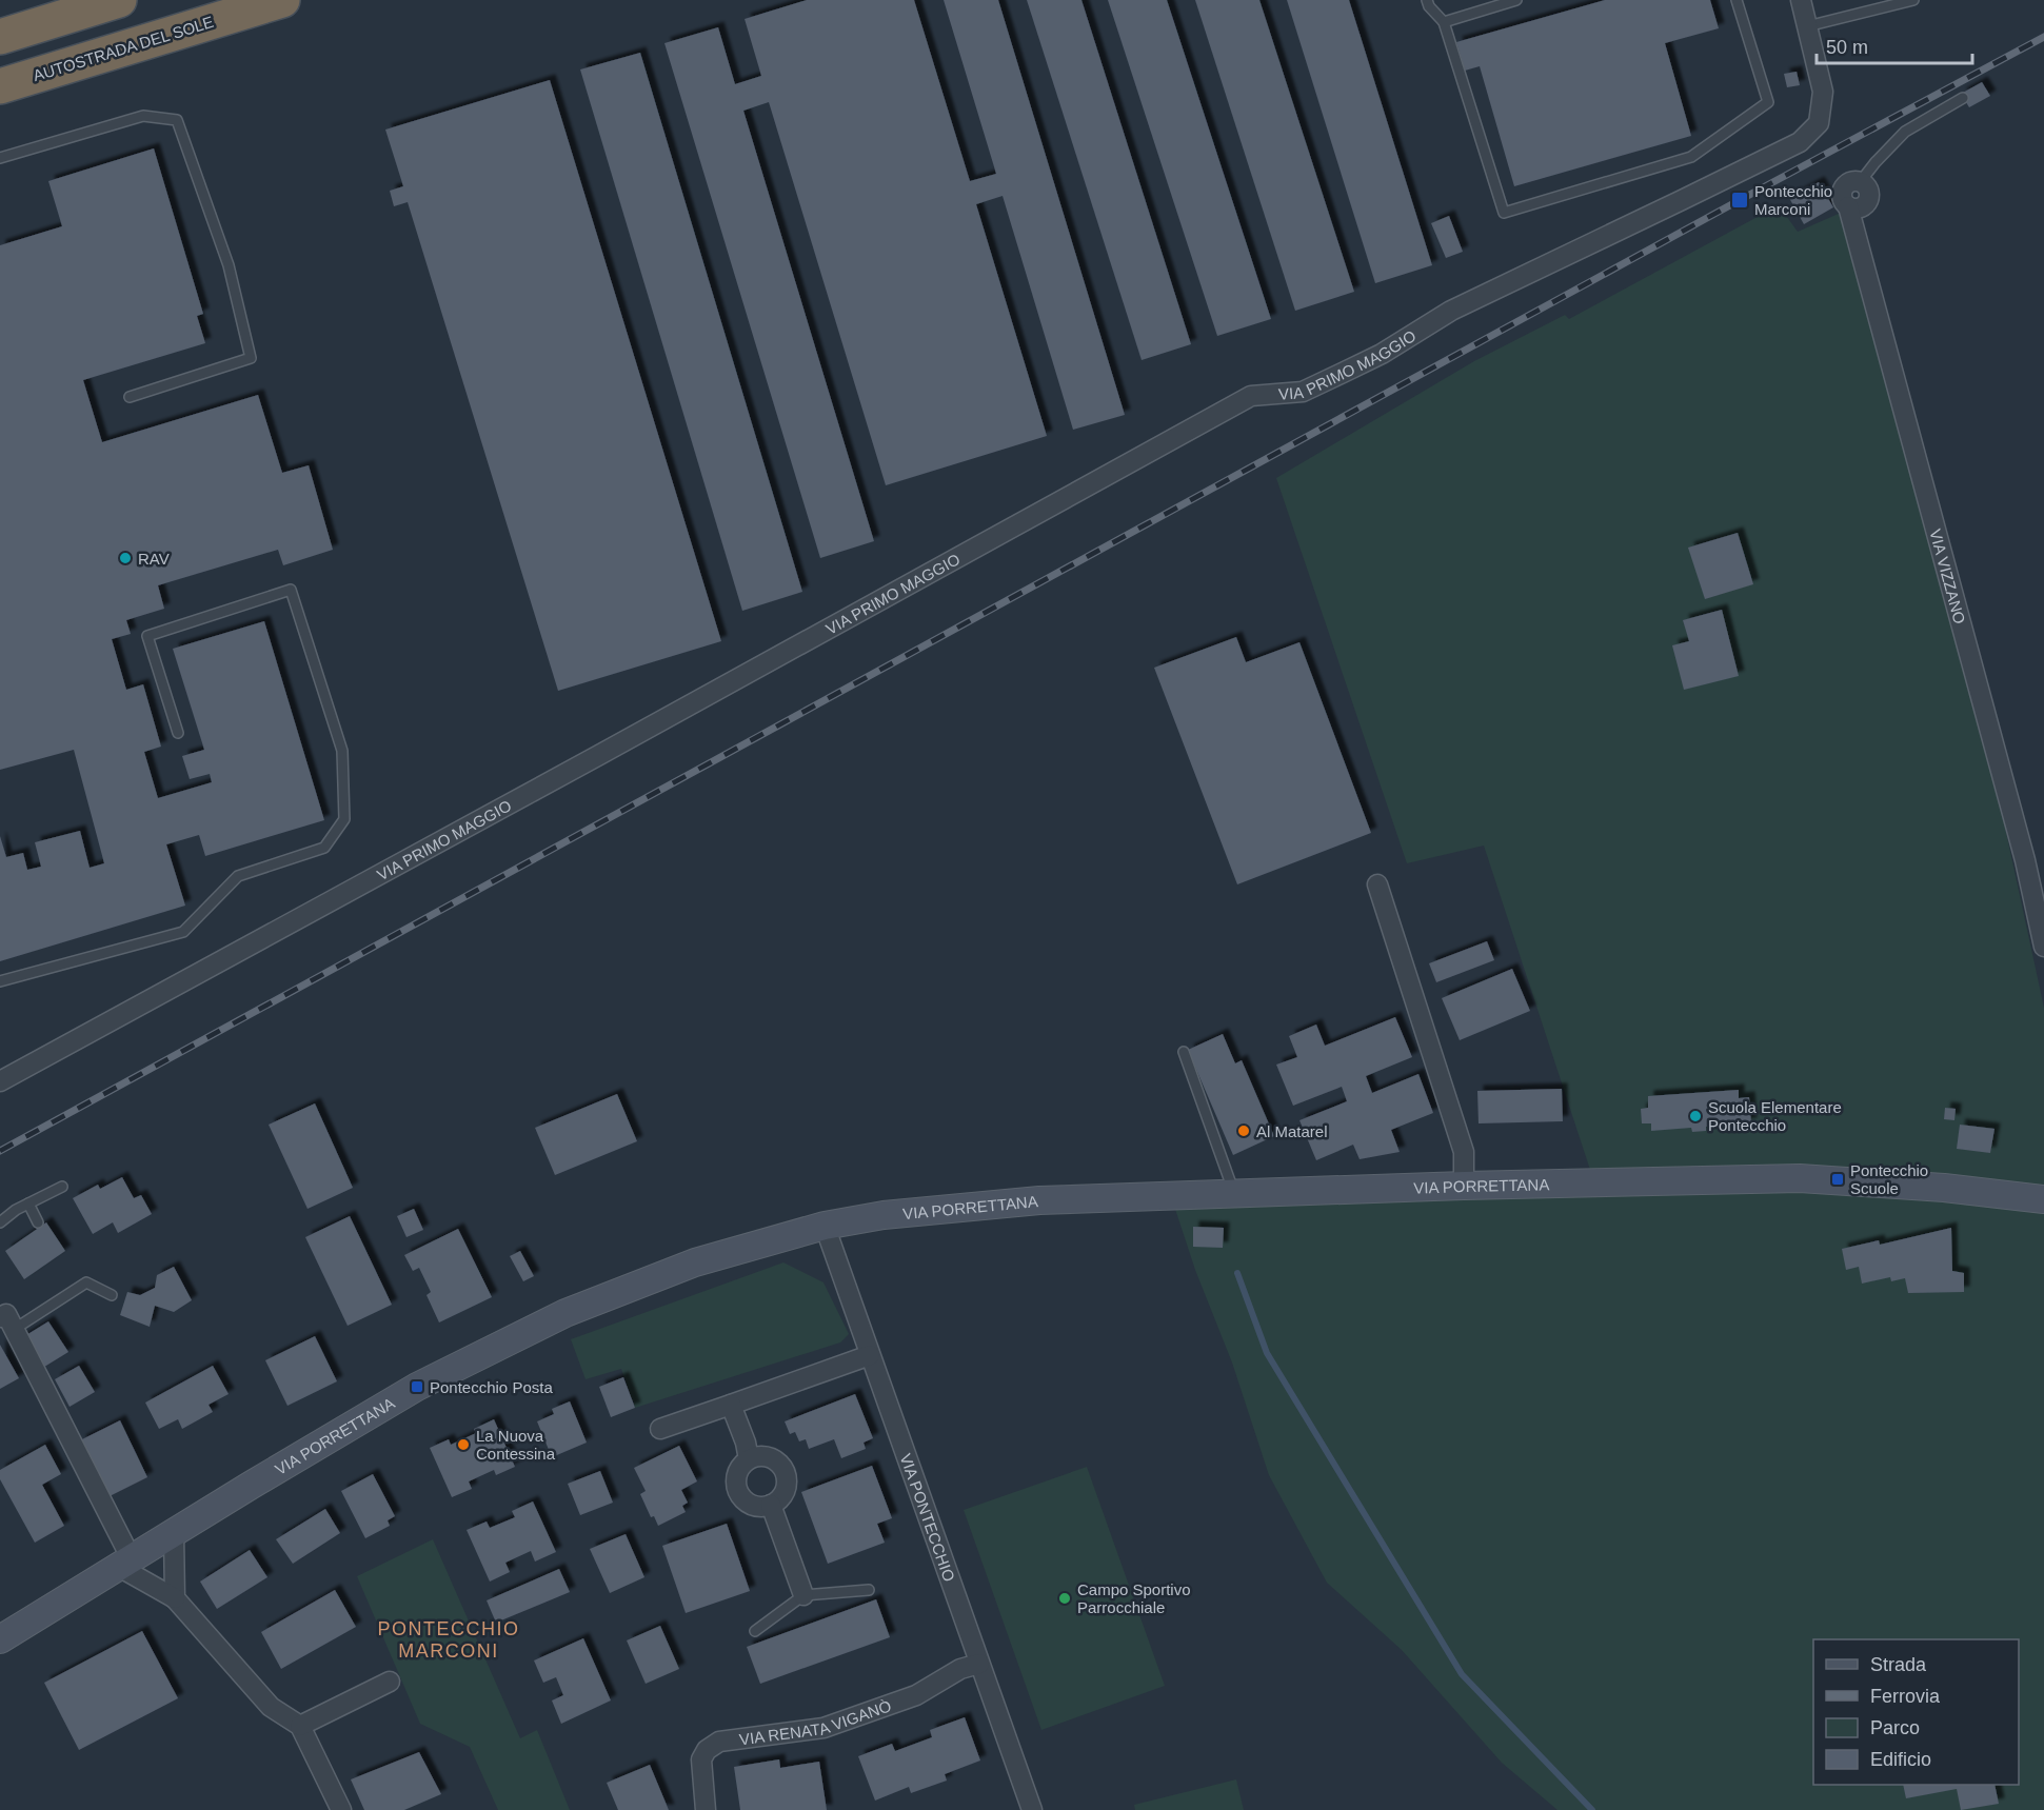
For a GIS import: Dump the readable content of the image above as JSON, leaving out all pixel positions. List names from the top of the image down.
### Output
{
  "streets": {
    "highway": ["AUTOSTRADA DEL SOLE"],
    "main road": ["VIA PORRETTANA"],
    "street": [
      "VIA PRIMO MAGGIO",
      "VIA VIZZANO",
      "VIA PONTECCHIO",
      "VIA RENATA VIGANÒ"
    ]
  },
  "crossings": [
    ["VIA PORRETTANA", "VIA PONTECCHIO"],
    ["VIA PONTECCHIO", "VIA RENATA VIGANÒ"]
  ],
  "districts": ["PONTECCHIO MARCONI"],
  "places": {
    "transit": ["Pontecchio Marconi", "Pontecchio Scuole", "Pontecchio Posta"],
    "other": [
      "RAV",
      "Scuola Elementare Pontecchio",
      "Al Matarel",
      "La Nuova Contessina",
      "Campo Sportivo Parrocchiale"
    ]
  },
  "legend": [
    "Strada",
    "Ferrovia",
    "Parco",
    "Edificio"
  ],
  "scale_bar": "50 m"
}
